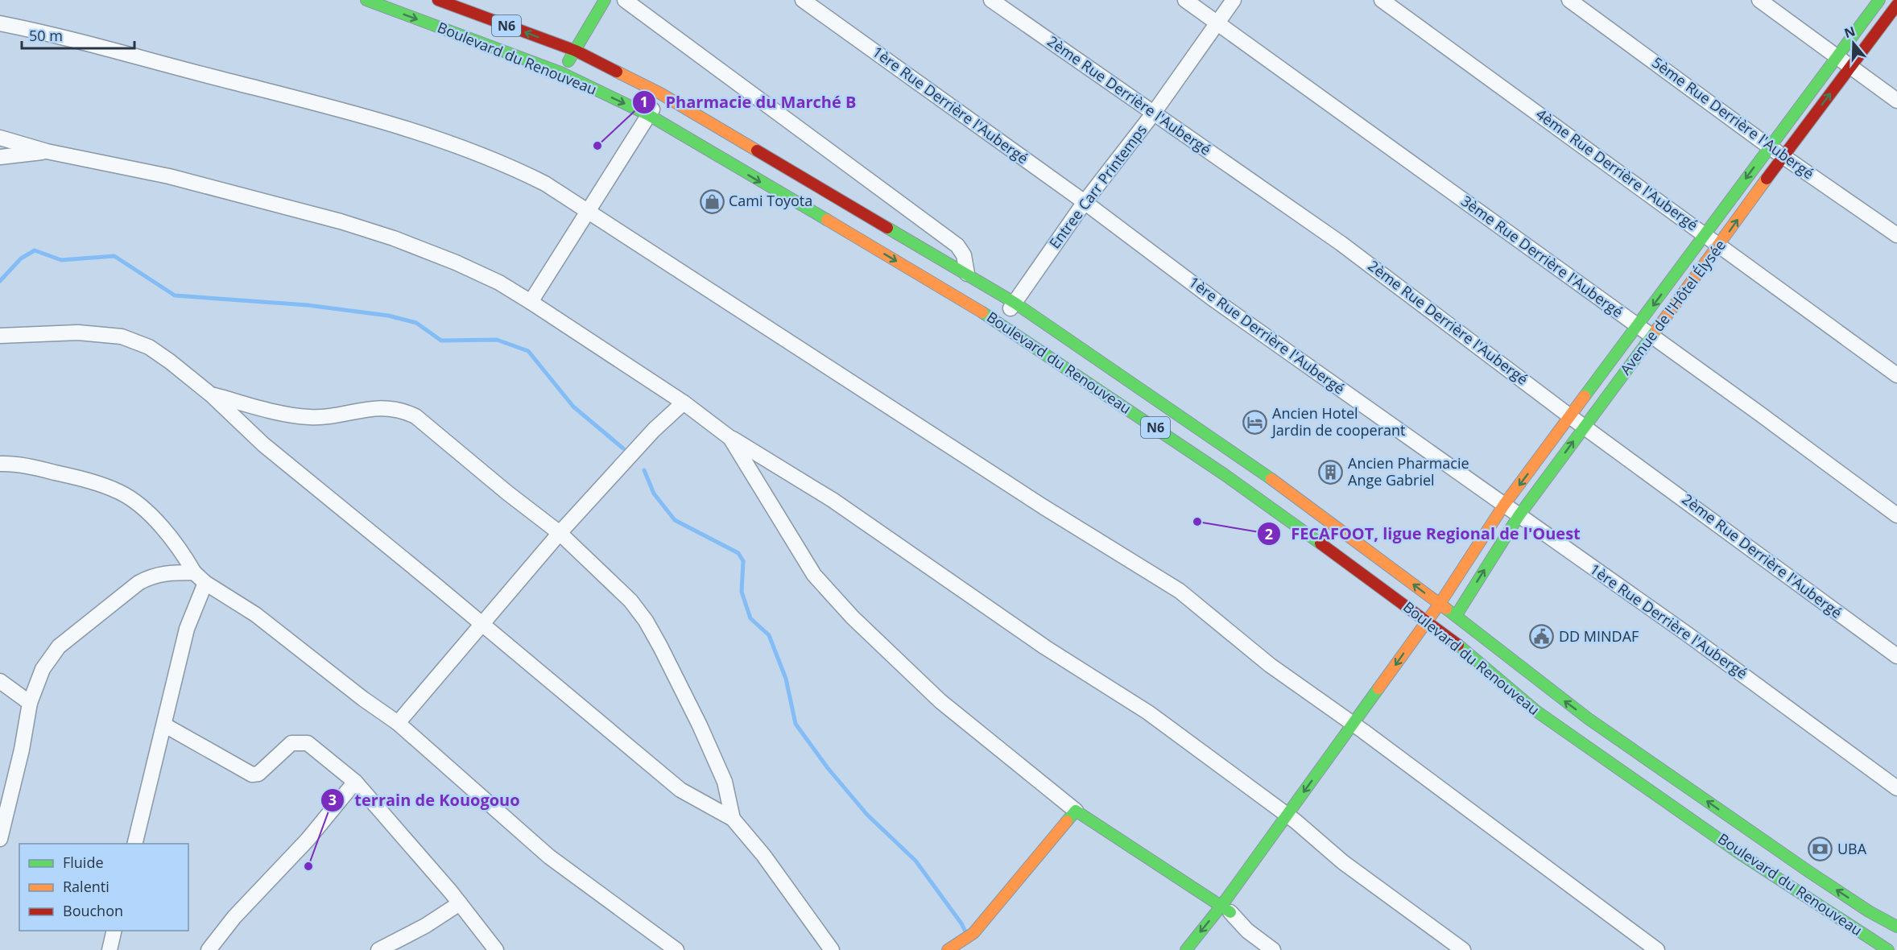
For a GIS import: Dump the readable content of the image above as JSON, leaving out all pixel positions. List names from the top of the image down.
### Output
{
  "streets": {
    "main road": ["N6", "Boulevard du Renouveau", "Avenue de l'Hôtel Élysée"],
    "street": [
      "2ème Rue Derrière l'Aubergé",
      "1ère Rue Derrière l'Aubergé",
      "5ème Rue Derrière l'Aubergé",
      "4ème Rue Derrière l'Aubergé",
      "Entree Carr Printemps",
      "3ème Rue Derrière l'Aubergé"
    ]
  },
  "crossings": [
    ["N6", "Boulevard du Renouveau"],
    ["Boulevard du Renouveau", "Entree Carr Printemps"],
    ["Boulevard du Renouveau", "Avenue de l'Hôtel Élysée"],
    ["2ème Rue Derrière l'Aubergé", "Entree Carr Printemps"],
    ["2ème Rue Derrière l'Aubergé", "Avenue de l'Hôtel Élysée"],
    ["1ère Rue Derrière l'Aubergé", "Entree Carr Printemps"],
    ["1ère Rue Derrière l'Aubergé", "Avenue de l'Hôtel Élysée"],
    ["5ème Rue Derrière l'Aubergé", "Avenue de l'Hôtel Élysée"],
    ["4ème Rue Derrière l'Aubergé", "Avenue de l'Hôtel Élysée"],
    ["Entree Carr Printemps", "3ème Rue Derrière l'Aubergé"],
    ["3ème Rue Derrière l'Aubergé", "Avenue de l'Hôtel Élysée"]
  ],
  "places": {
    "other": ["Pharmacie du Marché B", "FECAFOOT, ligue Regional de l'Ouest", "terrain de Kouogouo"],
    "shop": ["Cami Toyota"],
    "hotel": ["Ancien Hotel Jardin de cooperant"],
    "building": ["Ancien Pharmacie Ange Gabriel"],
    "public building": ["DD MINDAF"],
    "bank": ["UBA"]
  },
  "legend": ["Fluide", "Ralenti", "Bouchon"],
  "scale_bar": "50 m",
  "north": "top"
}
